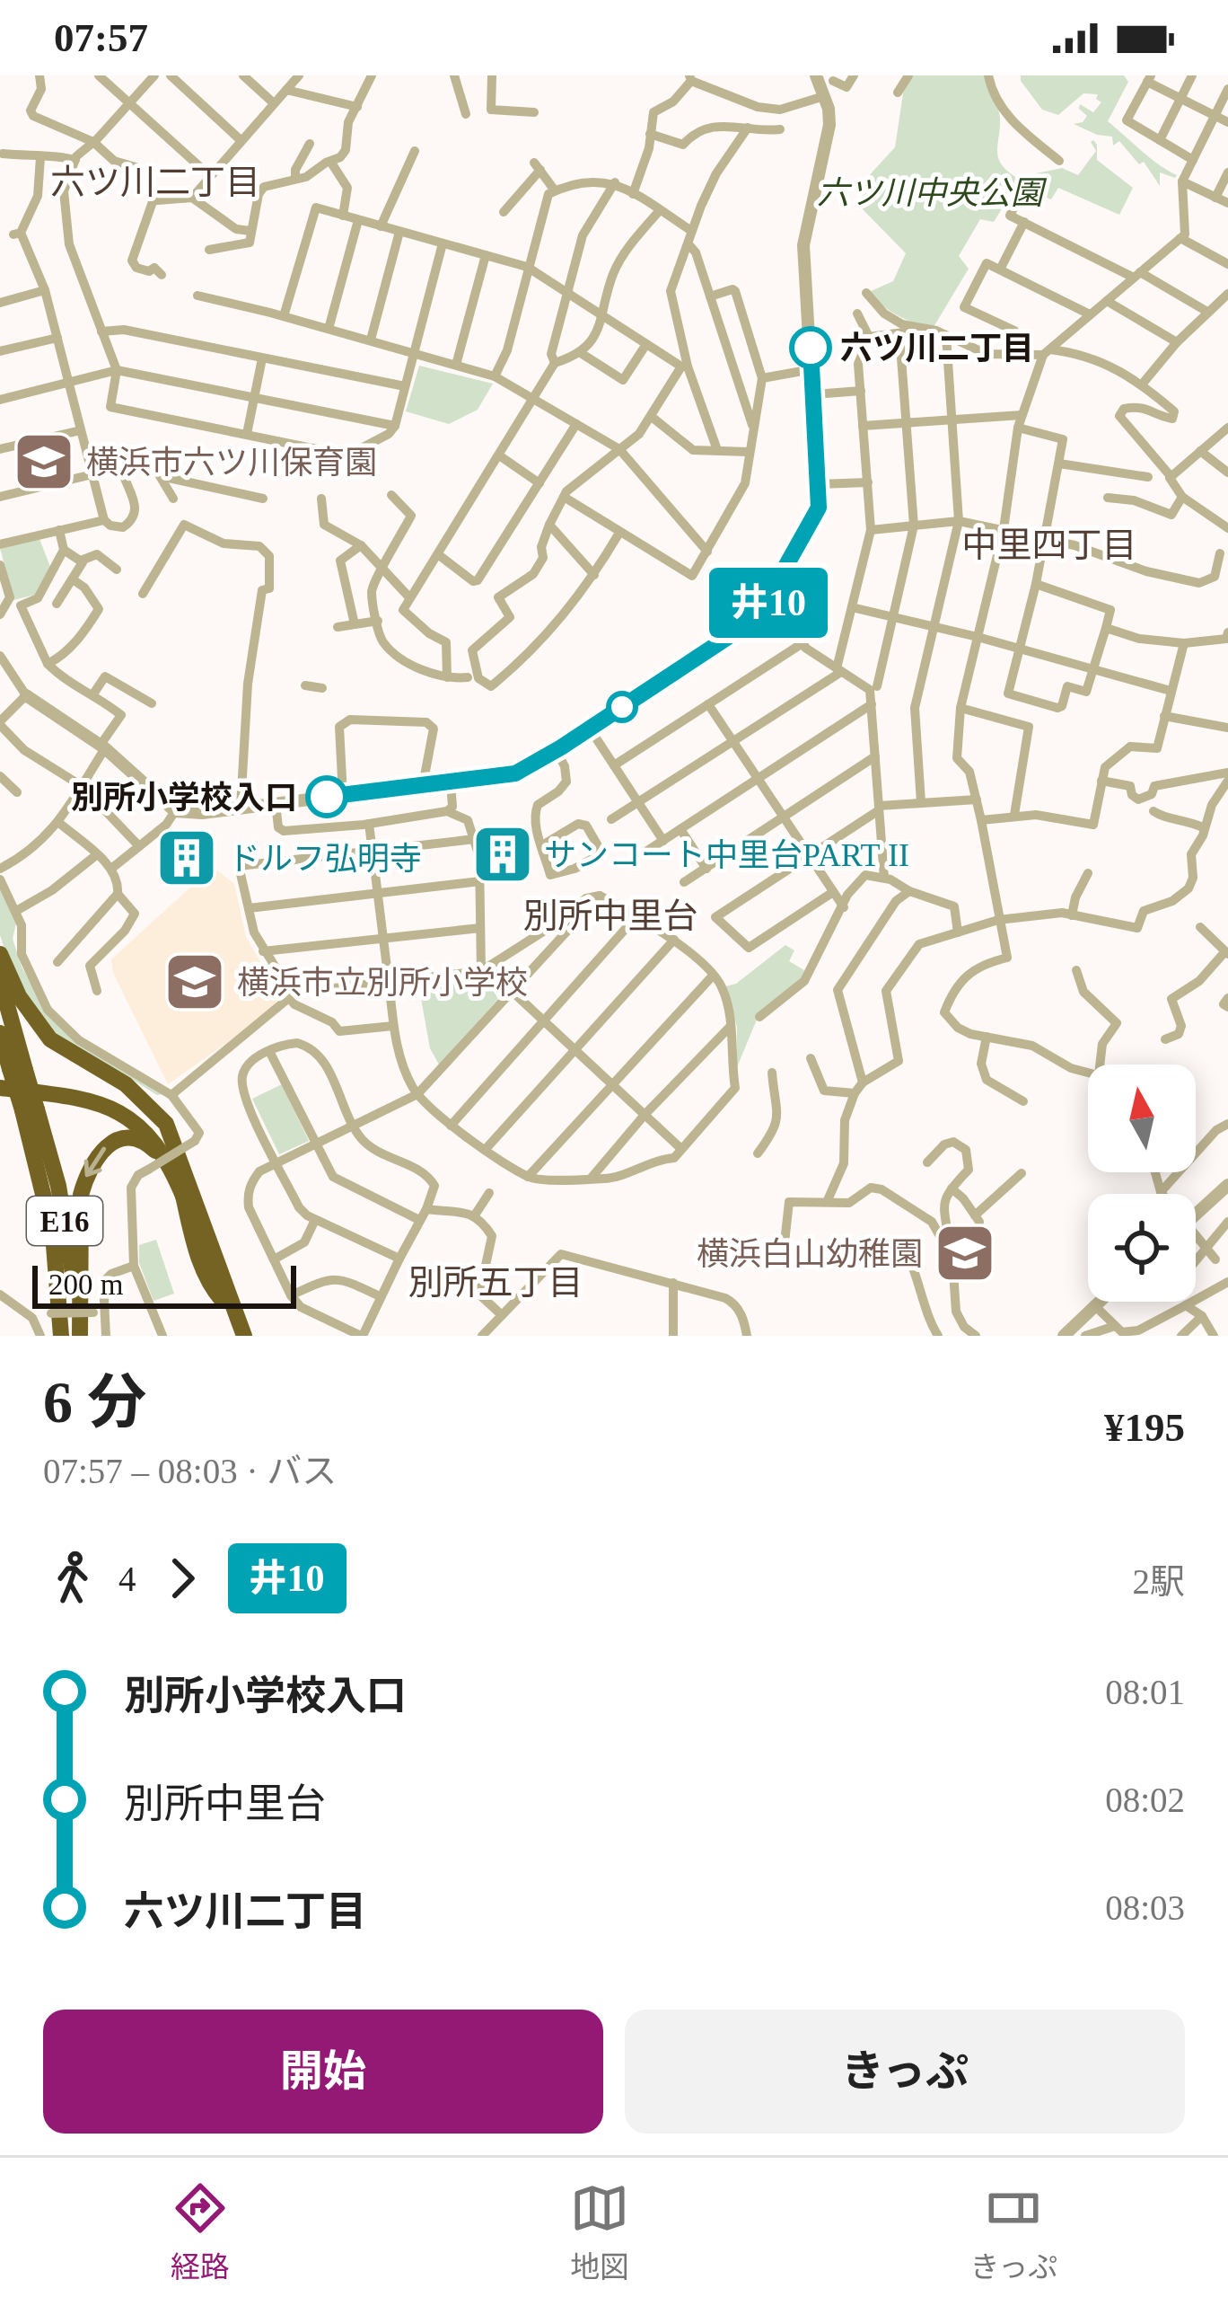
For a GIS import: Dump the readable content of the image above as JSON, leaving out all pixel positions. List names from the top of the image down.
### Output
{
  "streets": {
    "highway": ["E16"]
  },
  "districts": [
    "六ツ川二丁目",
    "中里四丁目",
    "別所中里台",
    "別所五丁目"
  ],
  "parks": ["六ツ川中央公園"],
  "places": {
    "other": ["六ツ川二丁目", "別所小学校入口"],
    "school or university": ["横浜市六ツ川保育園", "横浜市立別所小学校", "横浜白山幼稚園"],
    "building": ["サンコート中里台PART II", "ドルフ弘明寺"]
  },
  "lines": ["bus line 井10"],
  "scale_bar": "200 m",
  "north": "top",
  "page": {
    "status": "07:57",
    "on_map": "井10",
    "scale": "200 m",
    "heading": ["6 分", "07:57 – 08:03 · バス", "¥195"],
    "legs": ["4", "井10", "2駅"],
    "list": [
      {
        "name": "別所小学校入口",
        "value": "08:01"
      },
      {
        "name": "別所中里台",
        "value": "08:02"
      },
      {
        "name": "六ツ川二丁目",
        "value": "08:03"
      }
    ],
    "buttons": ["開始", "きっぷ"],
    "tabs": ["経路", "地図", "きっぷ"]
  }
}
